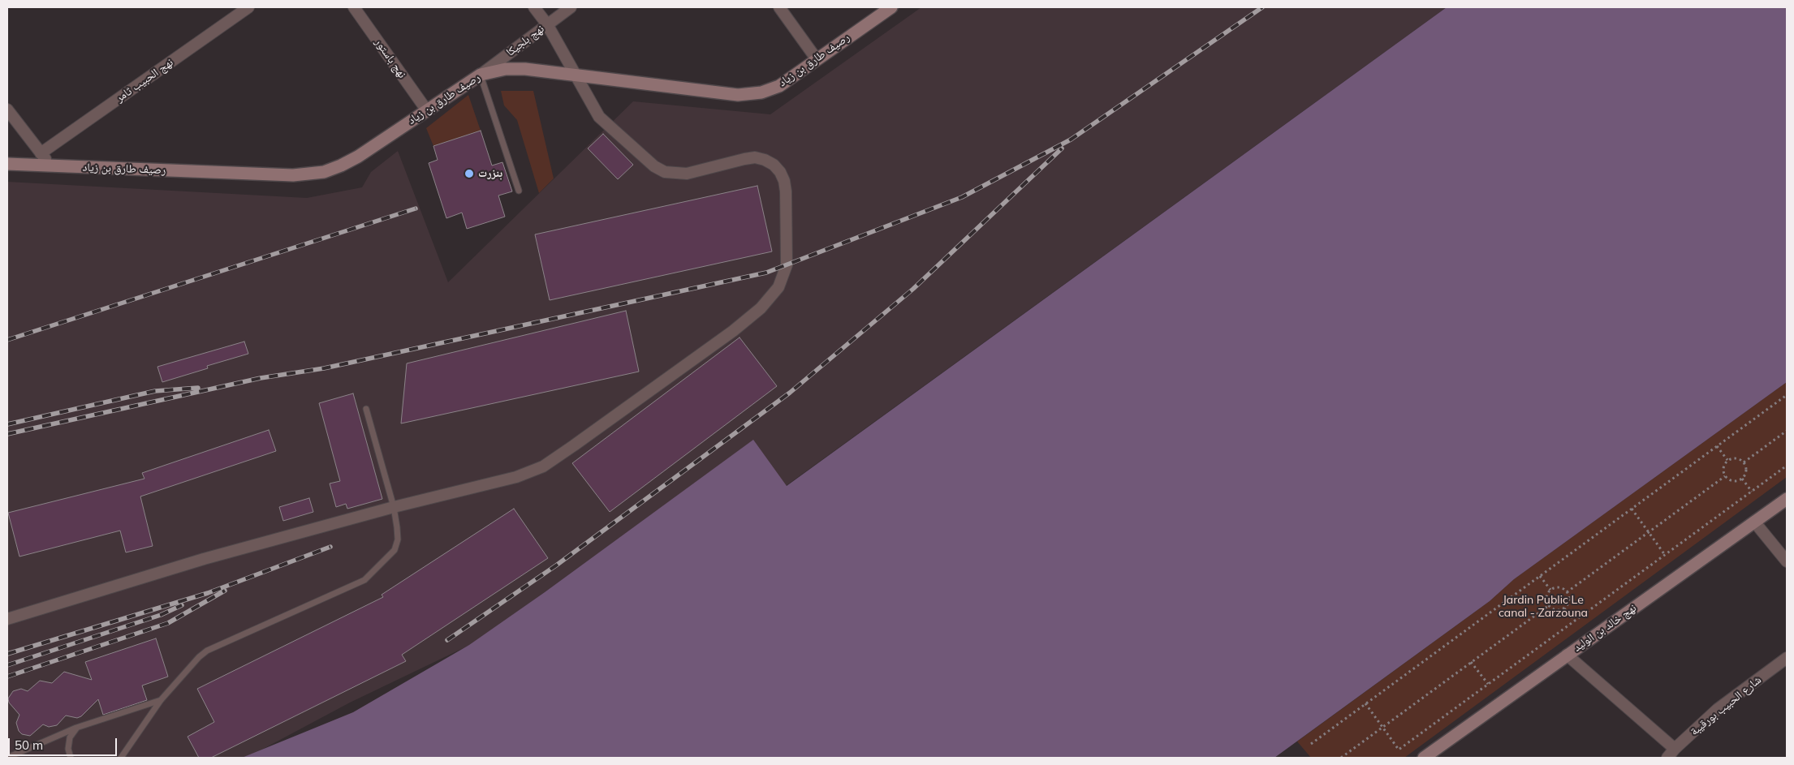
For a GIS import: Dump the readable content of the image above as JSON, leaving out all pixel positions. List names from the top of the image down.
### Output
{
  "streets": {
    "main road": ["رصيف طارق بن زياد", "نهج خالد بن الوليد"],
    "street": [
      "نهج بلجيكا",
      "نهج باستور",
      "نهج الحبيب ثامر",
      "شارع الحبيب بورقيبة"
    ]
  },
  "crossings": [
    ["نهج بلجيكا", "رصيف طارق بن زياد"],
    ["نهج باستور", "رصيف طارق بن زياد"]
  ],
  "parks": ["Jardin Public Le canal - Zarzouna"],
  "places": ["بنزرت"],
  "scale_bar": "50 m"
}
